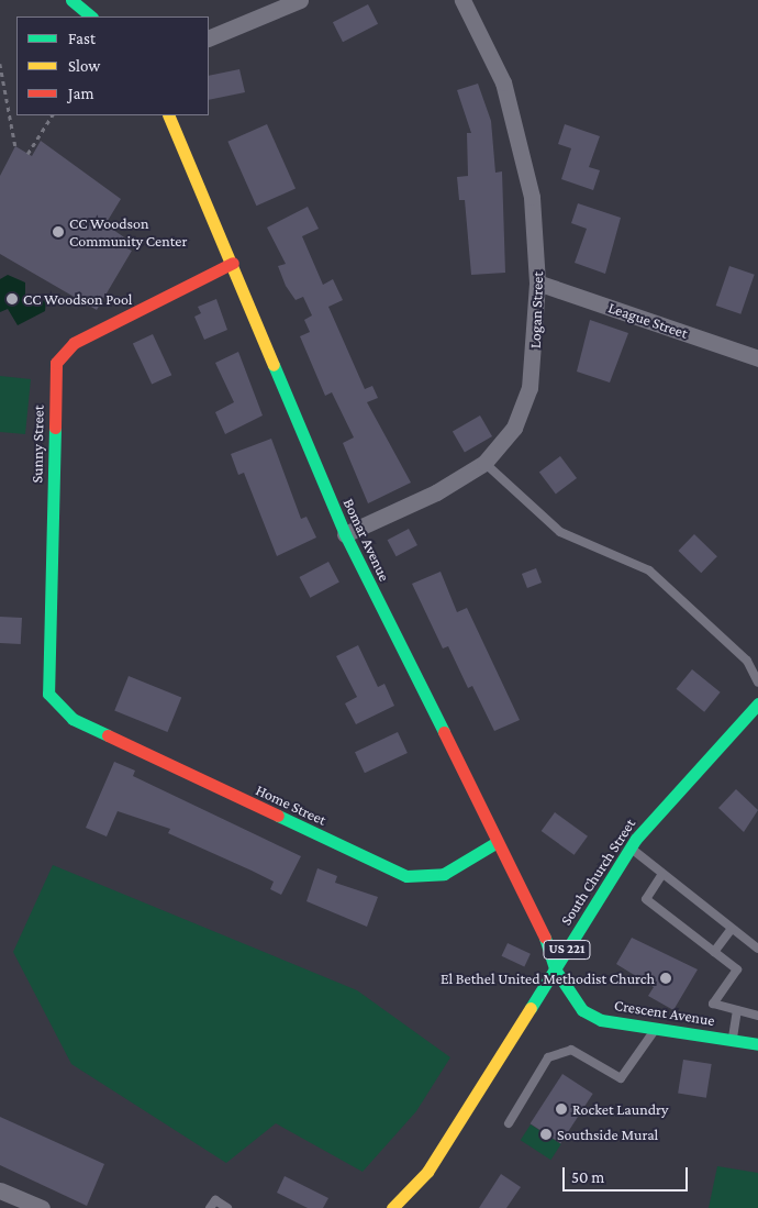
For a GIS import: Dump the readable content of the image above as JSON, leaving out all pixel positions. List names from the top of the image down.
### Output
{
  "streets": {
    "street": [
      "Logan Street",
      "League Street",
      "Sunny Street",
      "Bomar Avenue",
      "Home Street",
      "South Church Street",
      "US 221",
      "Crescent Avenue"
    ]
  },
  "crossings": [
    ["Logan Street", "League Street"],
    ["Logan Street", "Bomar Avenue"],
    ["Sunny Street", "Bomar Avenue"],
    ["Sunny Street", "Home Street"],
    ["Bomar Avenue", "Home Street"],
    ["Bomar Avenue", "South Church Street"],
    ["Bomar Avenue", "Crescent Avenue"],
    ["South Church Street", "Crescent Avenue"]
  ],
  "places": [
    "CC Woodson Community Center",
    "CC Woodson Pool",
    "El Bethel United Methodist Church",
    "Rocket Laundry",
    "Southside Mural"
  ],
  "legend": ["Fast", "Slow", "Jam"],
  "scale_bar": "50 m"
}
